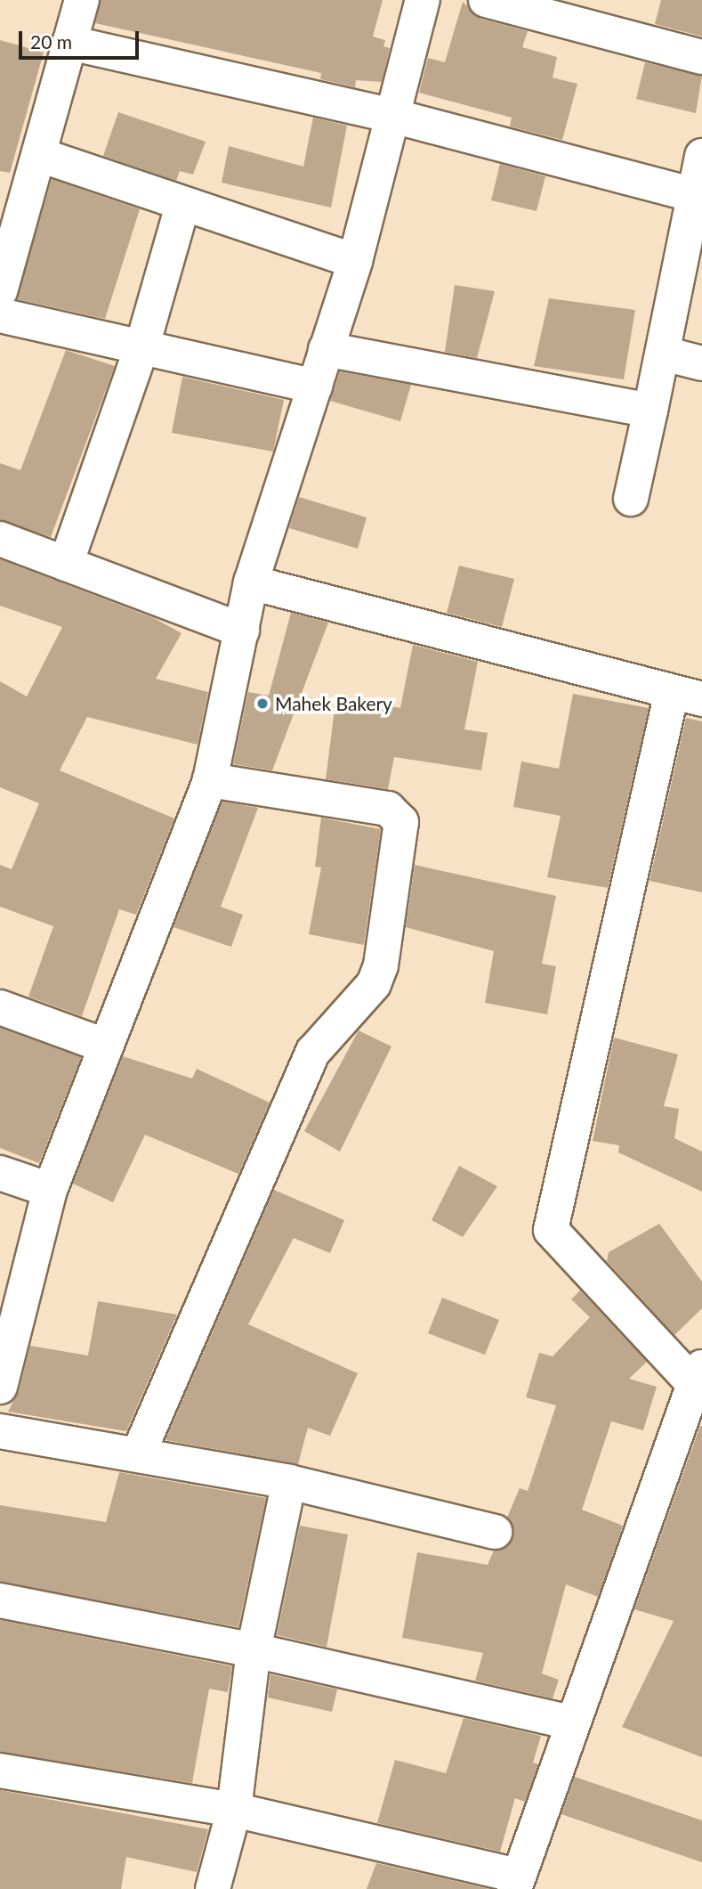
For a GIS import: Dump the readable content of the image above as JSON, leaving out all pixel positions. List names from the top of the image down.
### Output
{
  "places": ["Mahek Bakery"],
  "scale_bar": "20 m"
}
